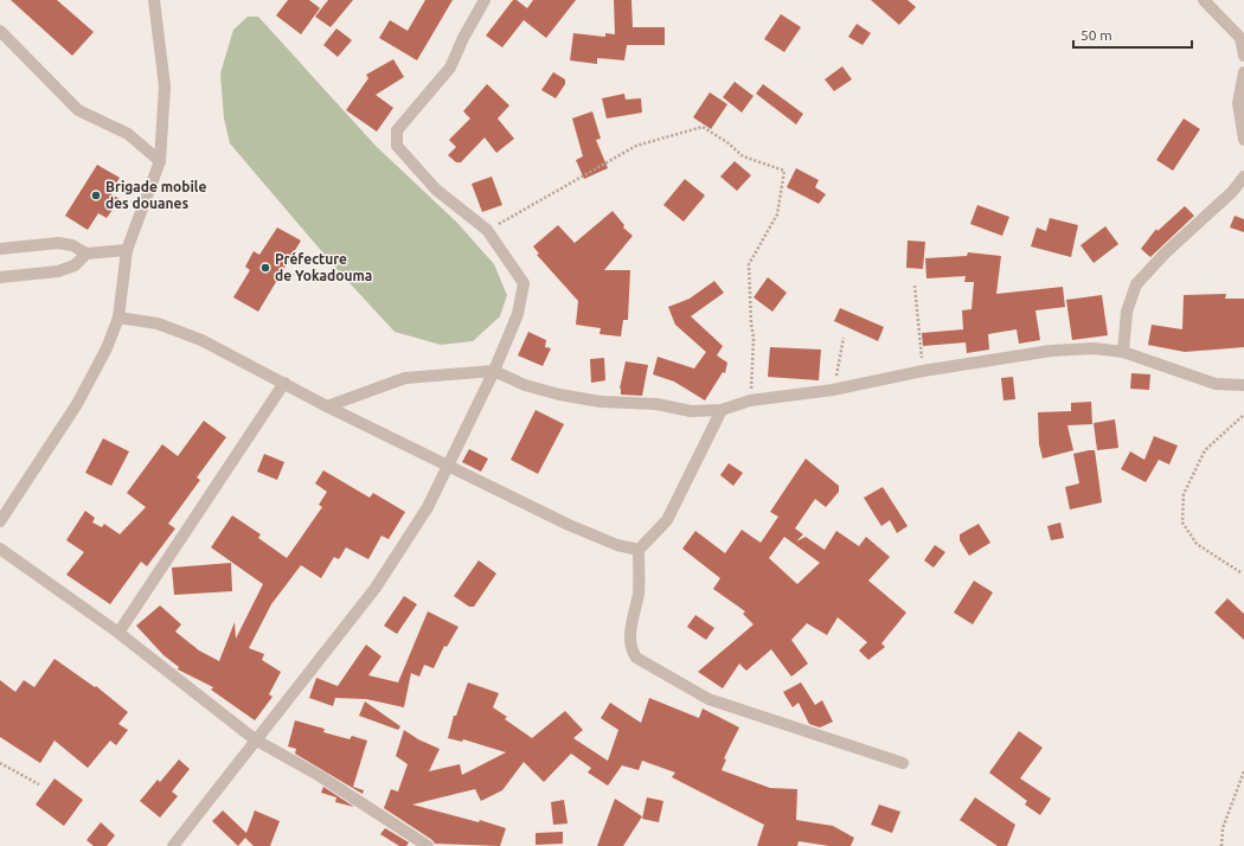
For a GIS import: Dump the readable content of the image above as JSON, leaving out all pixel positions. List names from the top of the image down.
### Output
{
  "places": ["Brigade mobile des douanes", "Préfecture de Yokadouma"],
  "scale_bar": "50 m"
}
